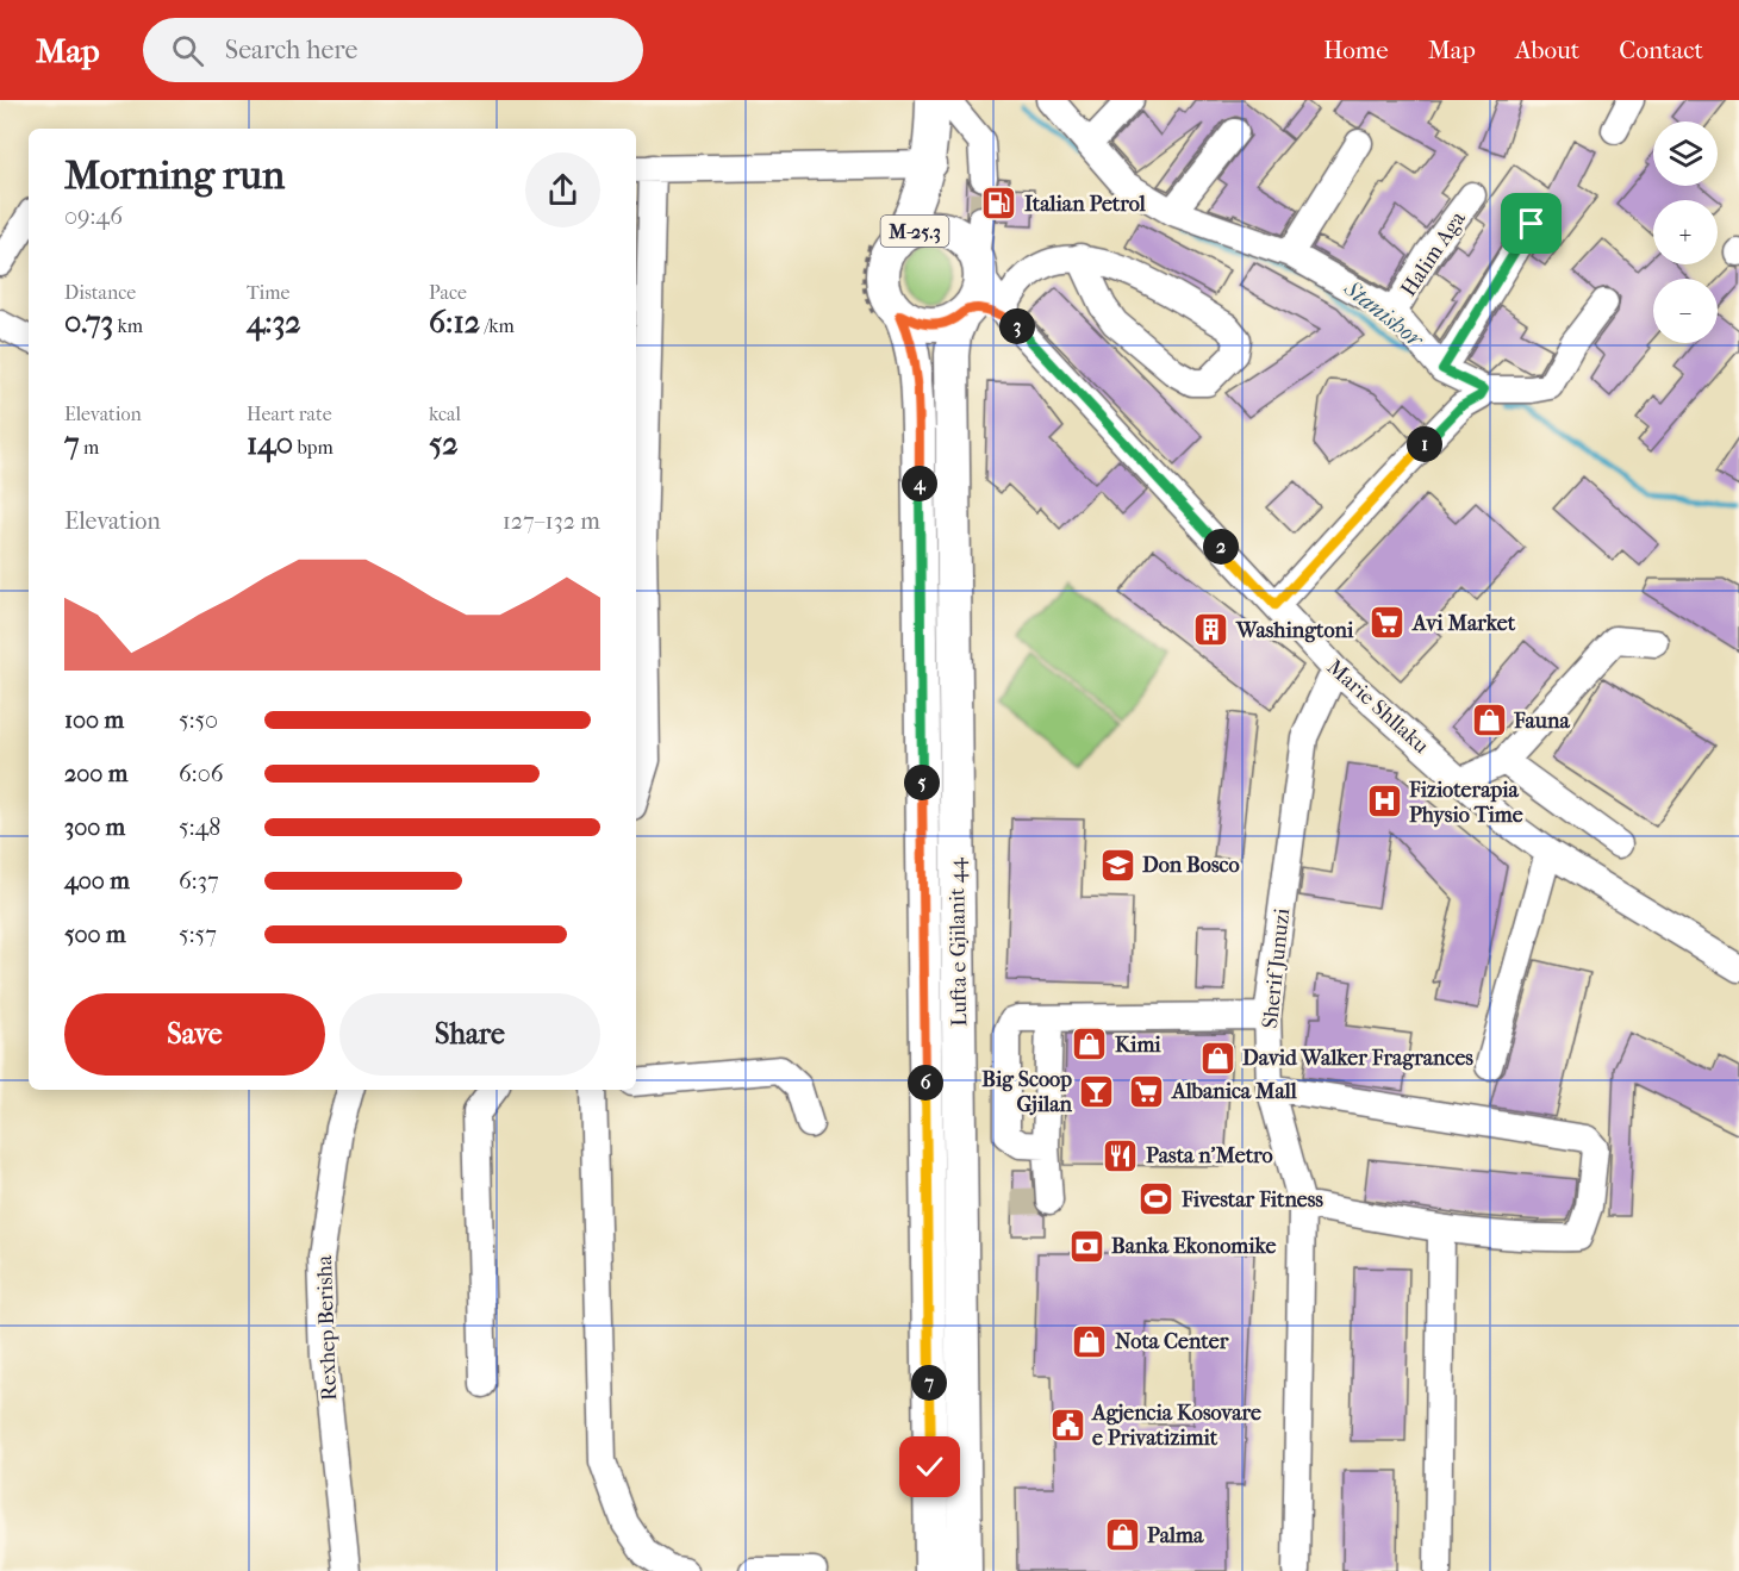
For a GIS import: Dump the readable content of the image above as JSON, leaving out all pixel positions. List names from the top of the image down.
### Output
{
  "streets": {
    "main road": ["M-25.3", "Lufta e Gjilanit 44"],
    "street": [
      "Halim Aga",
      "Marie Shllaku",
      "Sherif Junuzi",
      "Rexhep Berisha"
    ]
  },
  "crossings": [
    ["M-25.3", "Marie Shllaku"],
    ["M-25.3", "Lufta e Gjilanit 44"],
    ["Marie Shllaku", "Lufta e Gjilanit 44"],
    ["Marie Shllaku", "Sherif Junuzi"]
  ],
  "water": ["Stanishor"],
  "places": {
    "fuel station": ["Italian Petrol"],
    "supermarket": ["Avi Market", "Albanica Mall"],
    "building": ["Washingtoni"],
    "shop": [
      "Fauna",
      "Kimi",
      "David Walker Fragrances",
      "Nota Center",
      "Palma"
    ],
    "hospital": ["Fizioterapia Physio Time"],
    "school or university": ["Don Bosco"],
    "bar": ["Big Scoop Gjilan"],
    "restaurant": ["Pasta n'Metro"],
    "sports": ["Fivestar Fitness"],
    "bank": ["Banka Ekonomike"],
    "public building": ["Agjencia Kosovare e Privatizimit"]
  },
  "page": {
    "header": "Map",
    "search": "Search here",
    "nav": [
      "Home",
      "Map",
      "About",
      "Contact"
    ],
    "map_buttons": ["+", "−"],
    "heading": ["Morning run", "09:46"],
    "stats": [
      ["Distance", "0.73 km"],
      ["Time", "4:32"],
      ["Pace", "6:12 /km"],
      ["Elevation", "7 m"],
      ["Heart rate", "140 bpm"],
      ["kcal", "52"]
    ],
    "pins": [
      "3",
      "1",
      "4",
      "2",
      "5",
      "6",
      "7"
    ],
    "chart": ["Elevation", "127–132 m"],
    "list": [
      {
        "name": "100 m",
        "note": "5:50"
      },
      {
        "name": "200 m",
        "note": "6:06"
      },
      {
        "name": "300 m",
        "note": "5:48"
      },
      {
        "name": "400 m",
        "note": "6:37"
      },
      {
        "name": "500 m",
        "note": "5:57"
      }
    ],
    "buttons": ["Save", "Share"]
  }
}
